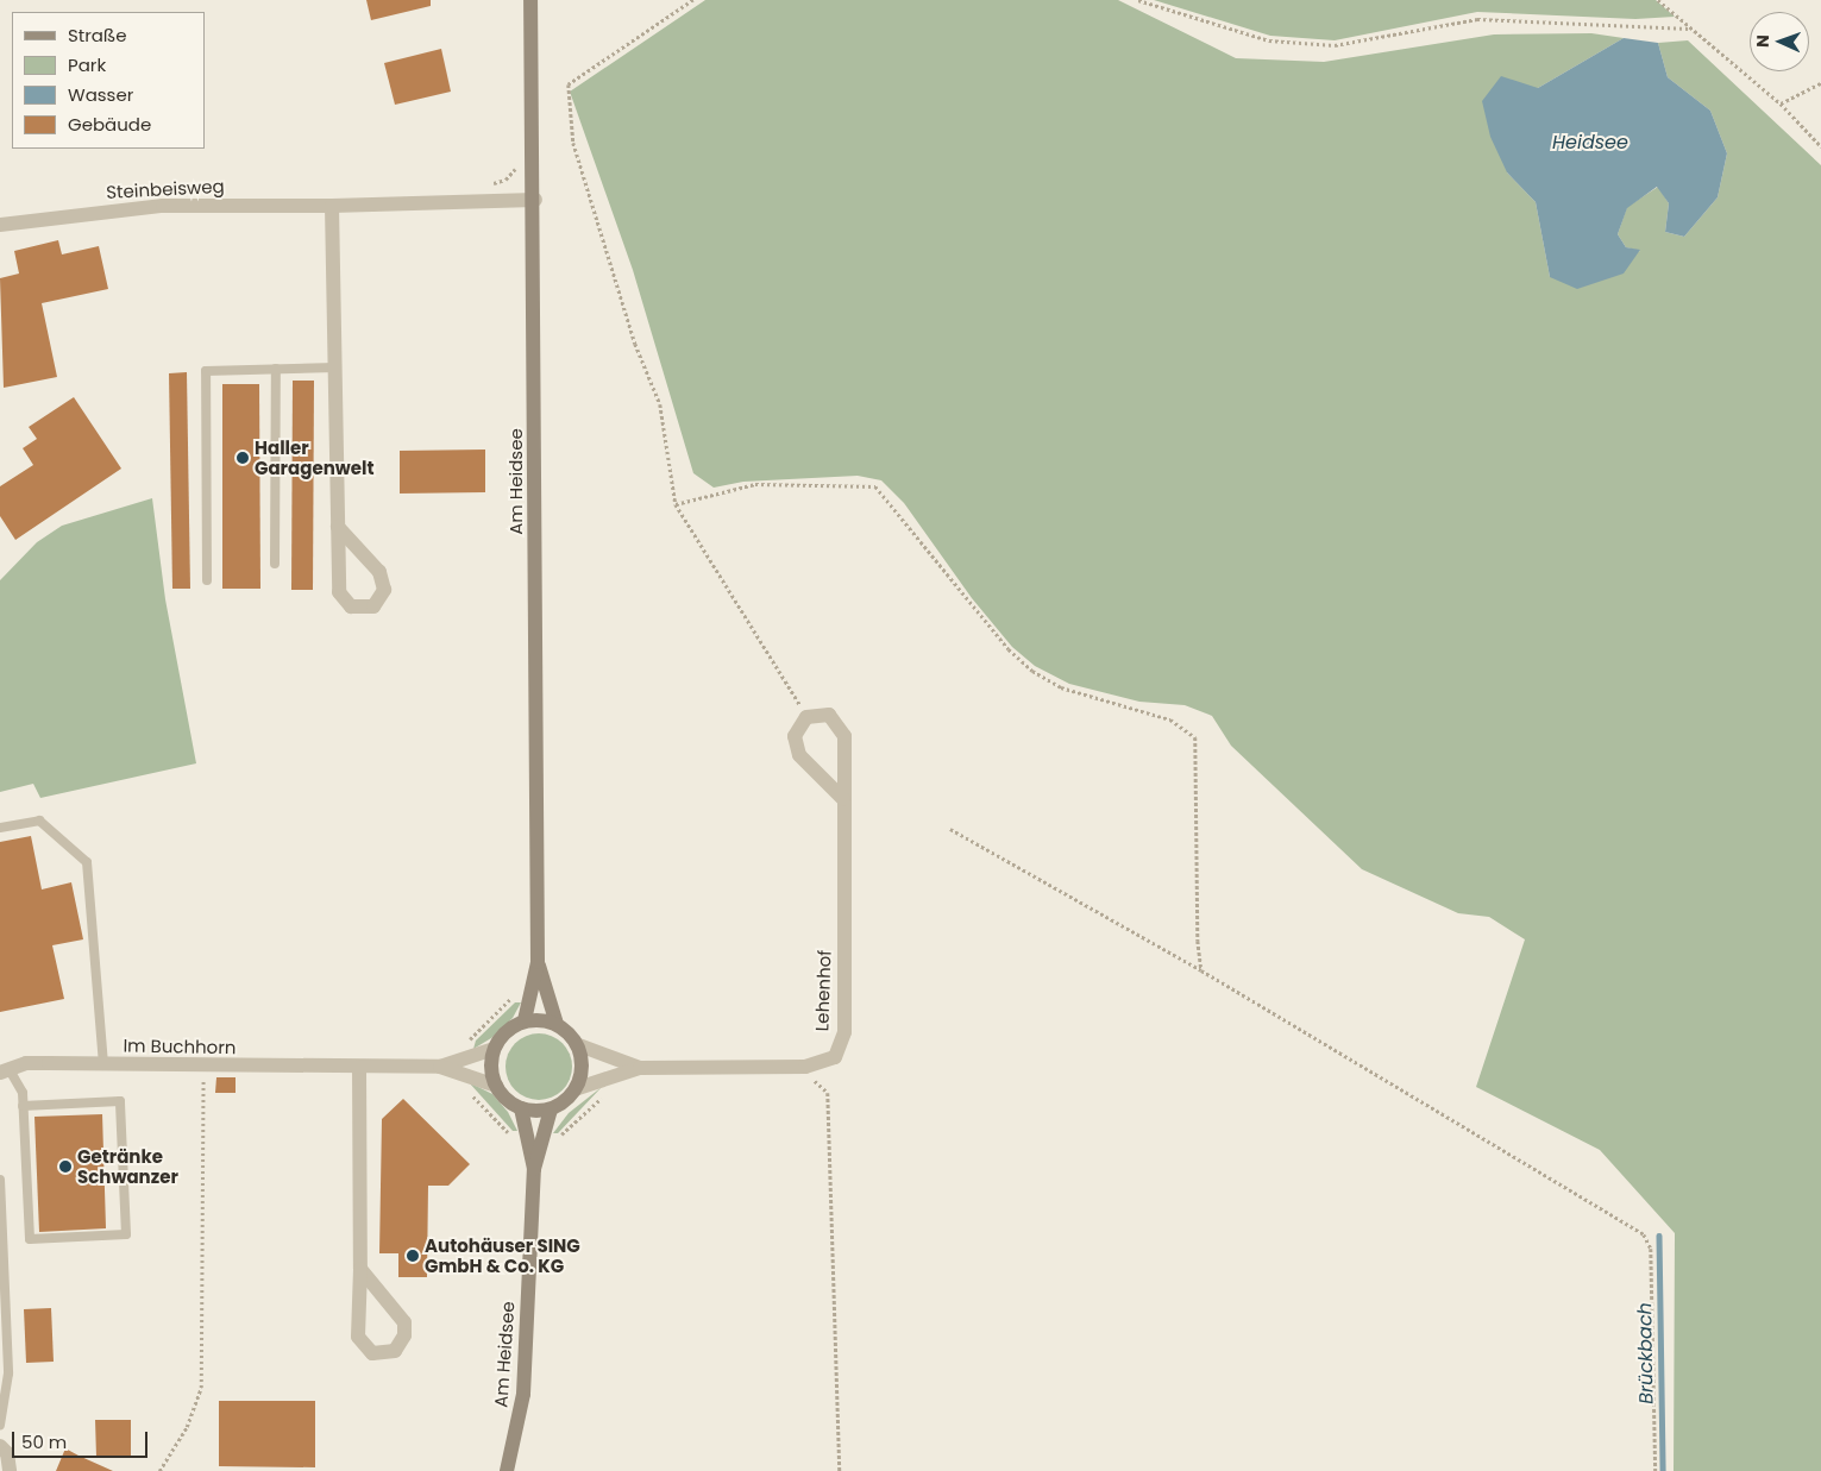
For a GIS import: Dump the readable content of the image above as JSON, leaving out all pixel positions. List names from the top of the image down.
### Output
{
  "streets": {
    "main road": ["Am Heidsee"],
    "street": ["Steinbeisweg", "Lehenhof", "Im Buchhorn"]
  },
  "crossings": [
    ["Steinbeisweg", "Am Heidsee"],
    ["Am Heidsee", "Lehenhof"],
    ["Am Heidsee", "Im Buchhorn"],
    ["Lehenhof", "Im Buchhorn"]
  ],
  "water": ["Heidsee", "Brückbach"],
  "places": ["Haller Garagenwelt", "Getränke Schwanzer", "Autohäuser SING GmbH & Co. KG"],
  "legend": [
    "Straße",
    "Park",
    "Wasser",
    "Gebäude"
  ],
  "scale_bar": "50 m",
  "north": "left"
}
